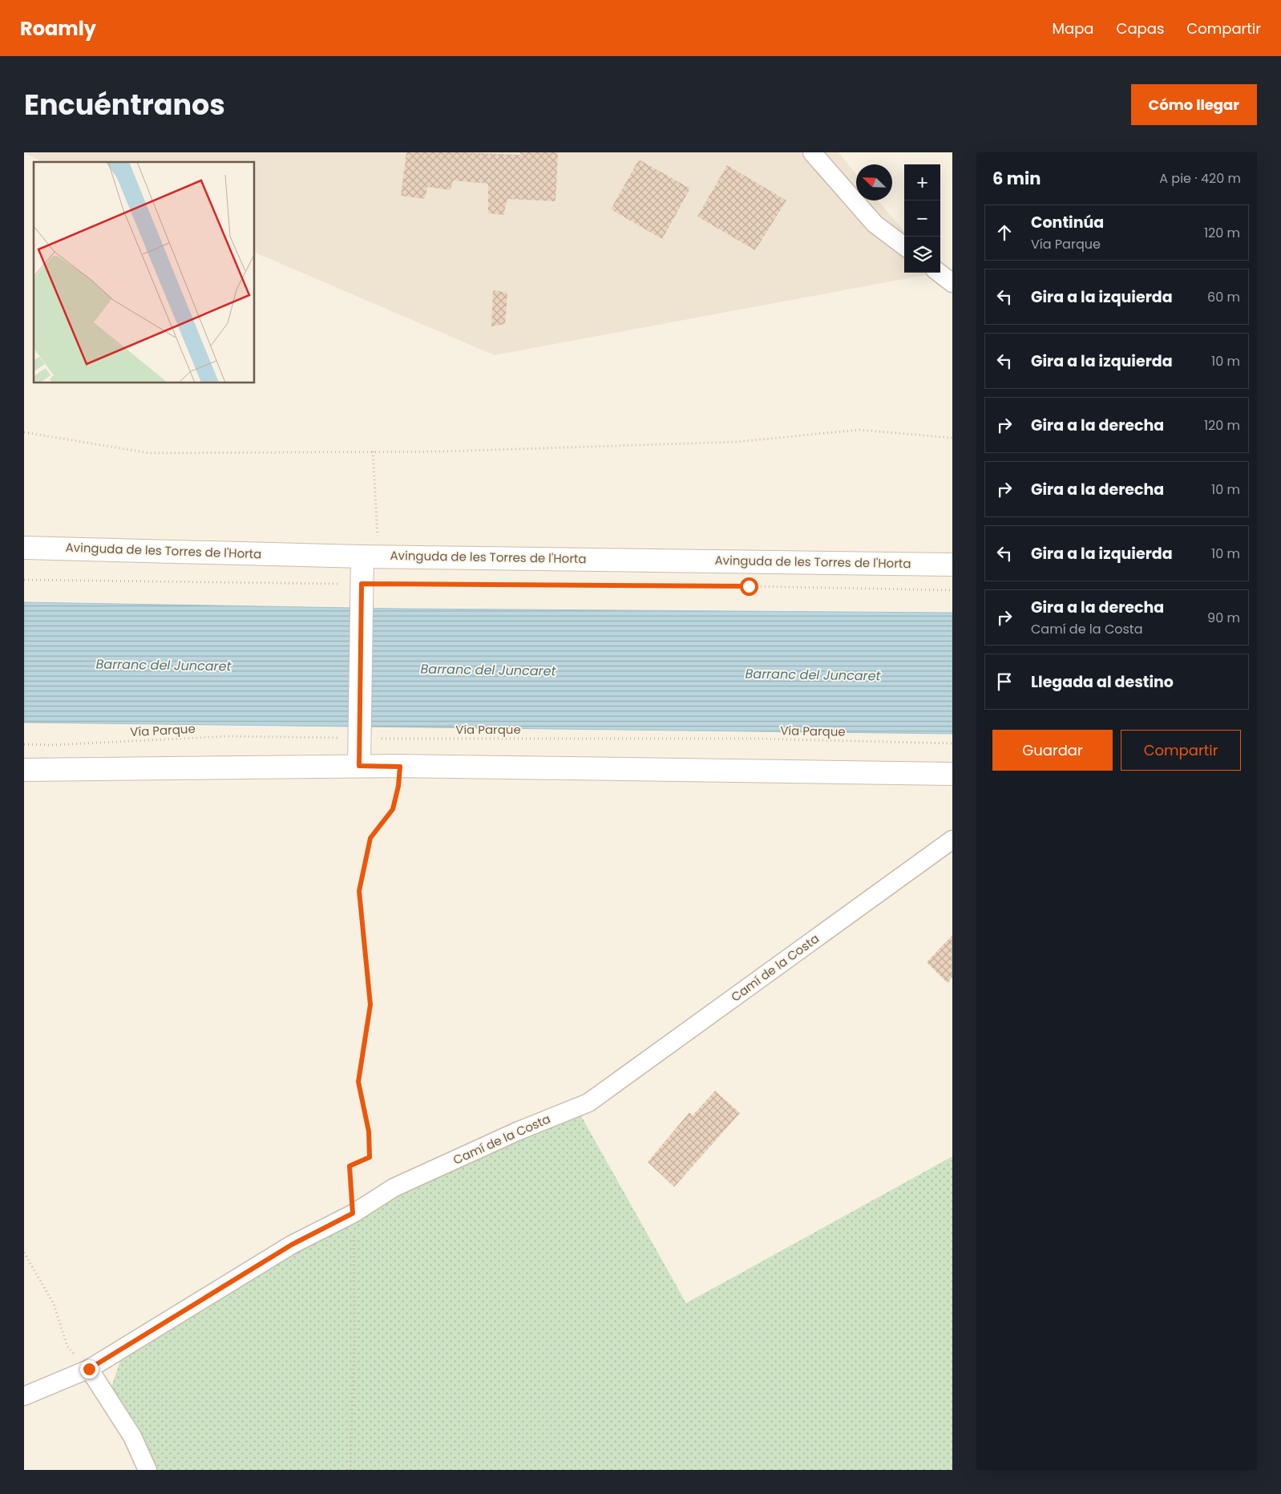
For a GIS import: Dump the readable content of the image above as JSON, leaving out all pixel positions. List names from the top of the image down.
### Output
{
  "streets": {
    "main road": ["Avinguda de les Torres de l'Horta"],
    "street": ["Camí de la Costa"],
    "path": ["Vía Parque"]
  },
  "water": ["Barranc del Juncaret"],
  "north": "top left",
  "page": {
    "header": "Roamly",
    "nav": ["Mapa", "Capas", "Compartir"],
    "title": "Encuéntranos",
    "buttons": [
      "Cómo llegar",
      ["Guardar", "Compartir"]
    ],
    "heading": ["6 min", "A pie · 420 m"],
    "map_buttons": ["+", "−"],
    "list": [
      ["Continúa", "Vía Parque", "120 m"],
      ["Gira a la izquierda", "60 m"],
      ["Gira a la izquierda", "10 m"],
      ["Gira a la derecha", "120 m"],
      ["Gira a la derecha", "10 m"],
      ["Gira a la izquierda", "10 m"],
      ["Gira a la derecha", "Camí de la Costa", "90 m"],
      "Llegada al destino"
    ]
  }
}
